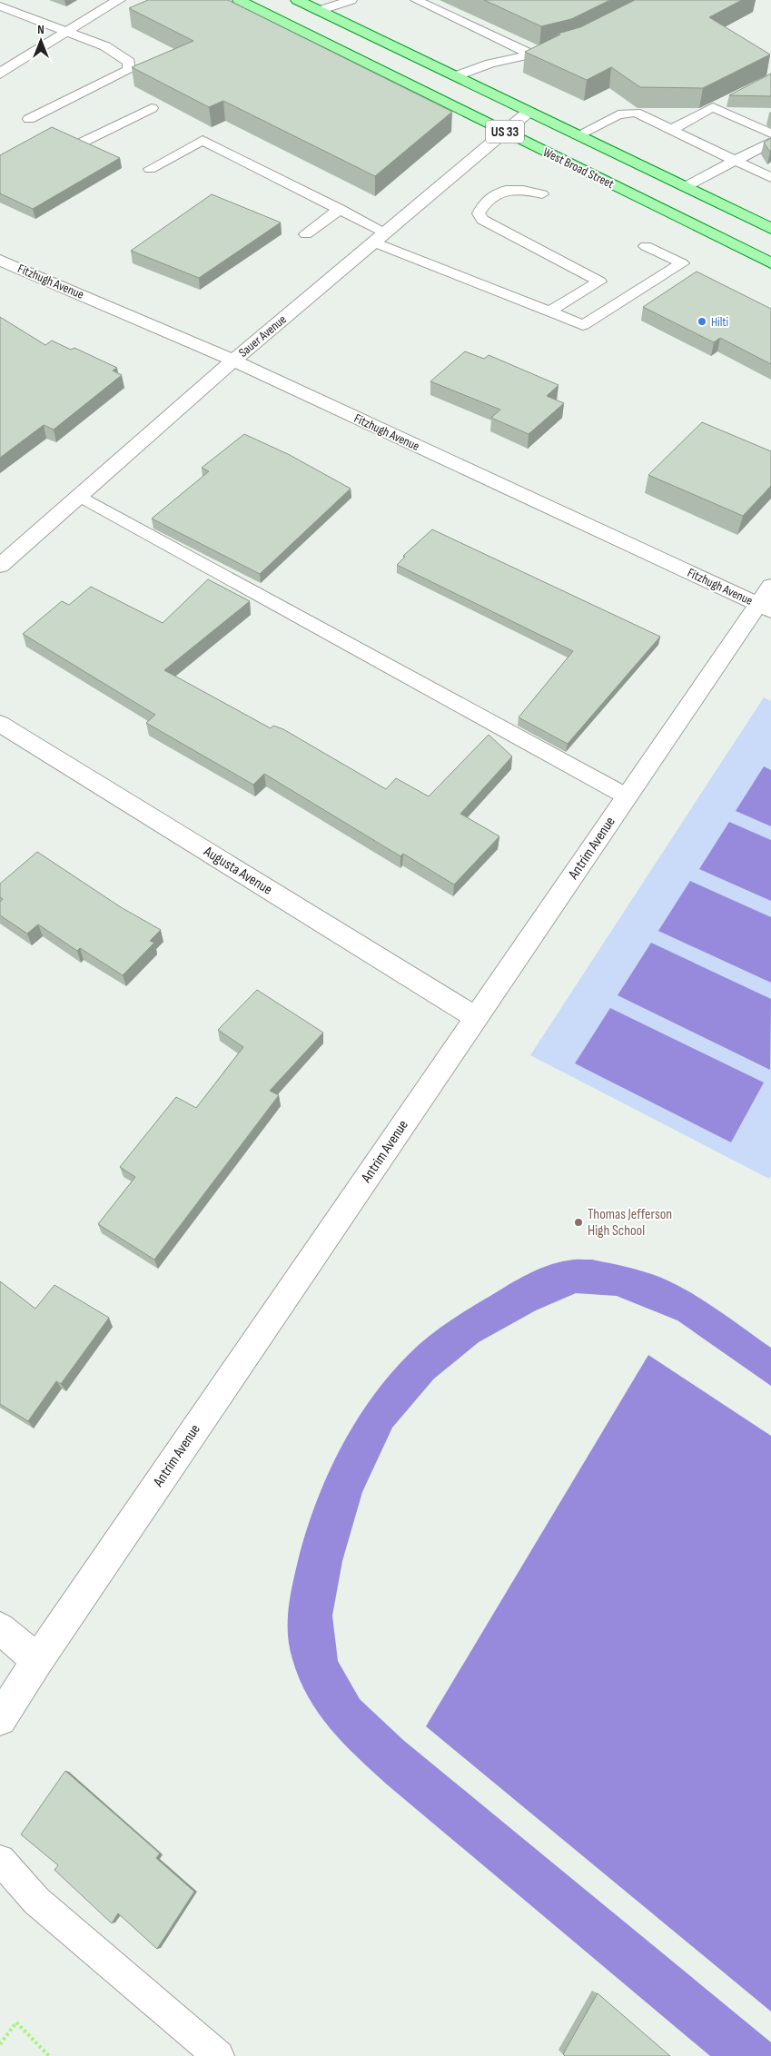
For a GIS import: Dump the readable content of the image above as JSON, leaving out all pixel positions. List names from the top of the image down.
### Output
{
  "streets": {
    "main road": ["US 33", "West Broad Street"],
    "street": [
      "Fitzhugh Avenue",
      "Sauer Avenue",
      "Antrim Avenue",
      "Augusta Avenue"
    ]
  },
  "crossings": [
    ["West Broad Street", "Sauer Avenue"],
    ["Fitzhugh Avenue", "Sauer Avenue"],
    ["Fitzhugh Avenue", "Antrim Avenue"],
    ["Antrim Avenue", "Augusta Avenue"]
  ],
  "places": ["Hilti", "Thomas Jefferson High School"],
  "north": "top"
}
